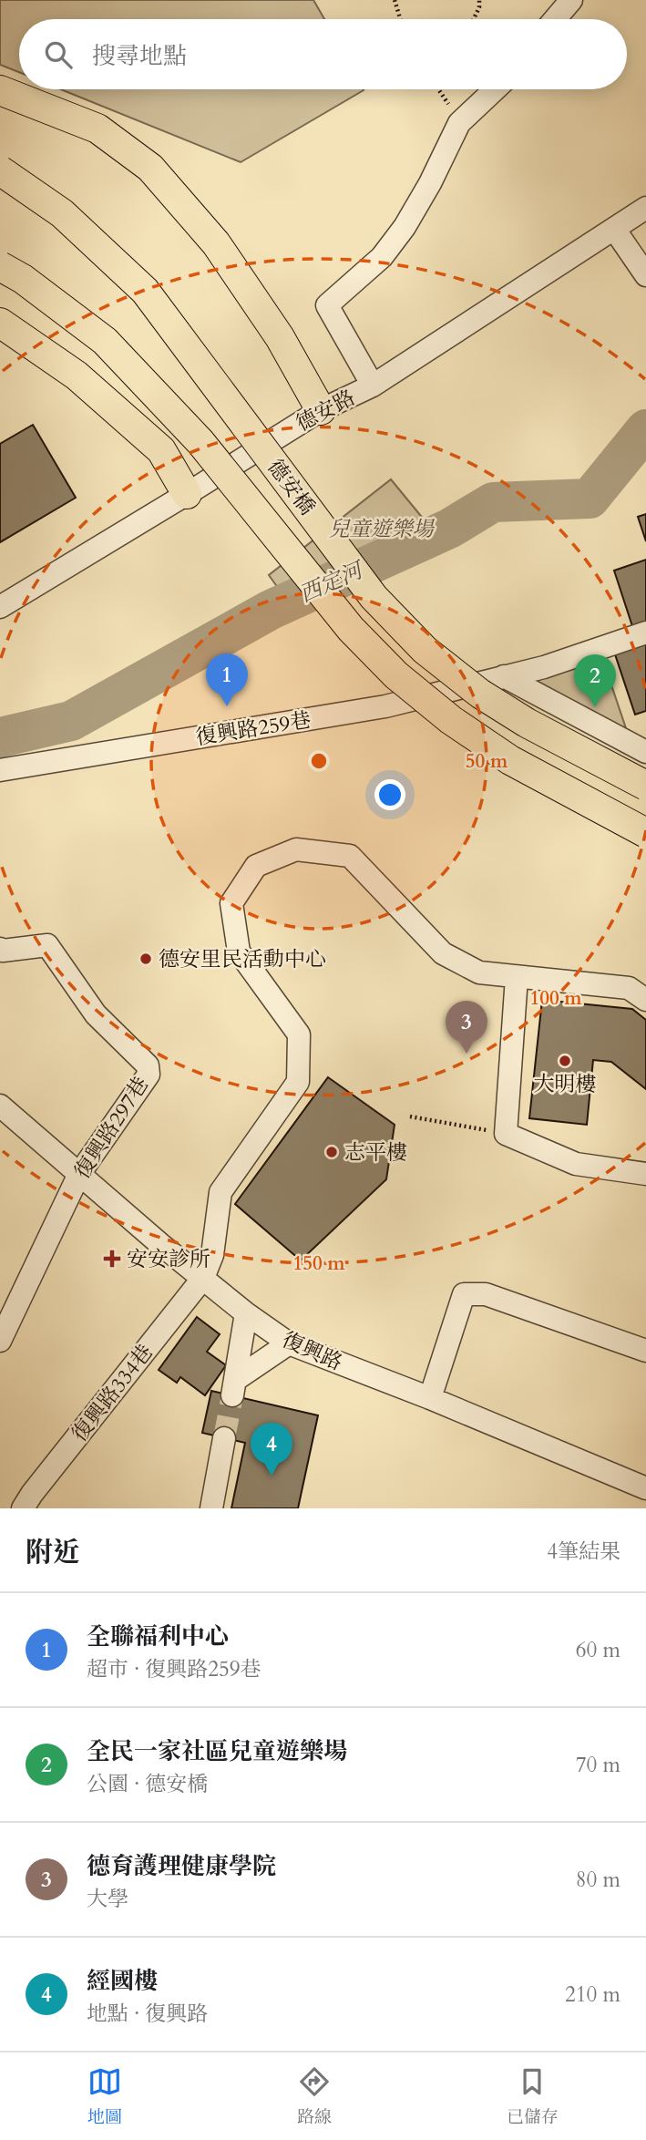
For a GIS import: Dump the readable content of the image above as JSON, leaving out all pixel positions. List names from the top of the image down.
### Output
{
  "streets": {
    "main road": ["德安橋"],
    "street": [
      "德安路",
      "復興路259巷",
      "復興路297巷",
      "復興路",
      "復興路334巷"
    ]
  },
  "crossings": [
    ["復興路297巷", "復興路"],
    ["復興路", "復興路334巷"]
  ],
  "water": ["西定河"],
  "parks": ["兒童遊樂場"],
  "places": {
    "other": ["德安里民活動中心", "大明樓", "志平樓"],
    "health": ["安安診所"]
  },
  "page": {
    "search": "搜尋地點",
    "pins": [
      "1",
      "2",
      "3",
      "4"
    ],
    "heading": ["附近", "4筆結果"],
    "list": [
      {
        "mark": "1",
        "name": "全聯福利中心",
        "note": "超市 · 復興路259巷",
        "value": "60 m"
      },
      {
        "mark": "2",
        "name": "全民一家社區兒童遊樂場",
        "note": "公園 · 德安橋",
        "value": "70 m"
      },
      {
        "mark": "3",
        "name": "德育護理健康學院",
        "note": "大學",
        "value": "80 m"
      },
      {
        "mark": "4",
        "name": "經國樓",
        "note": "地點 · 復興路",
        "value": "210 m"
      }
    ],
    "nav": ["地圖", "路線", "已儲存"]
  },
  "rings": ["50 m", "100 m", "150 m"]
}
